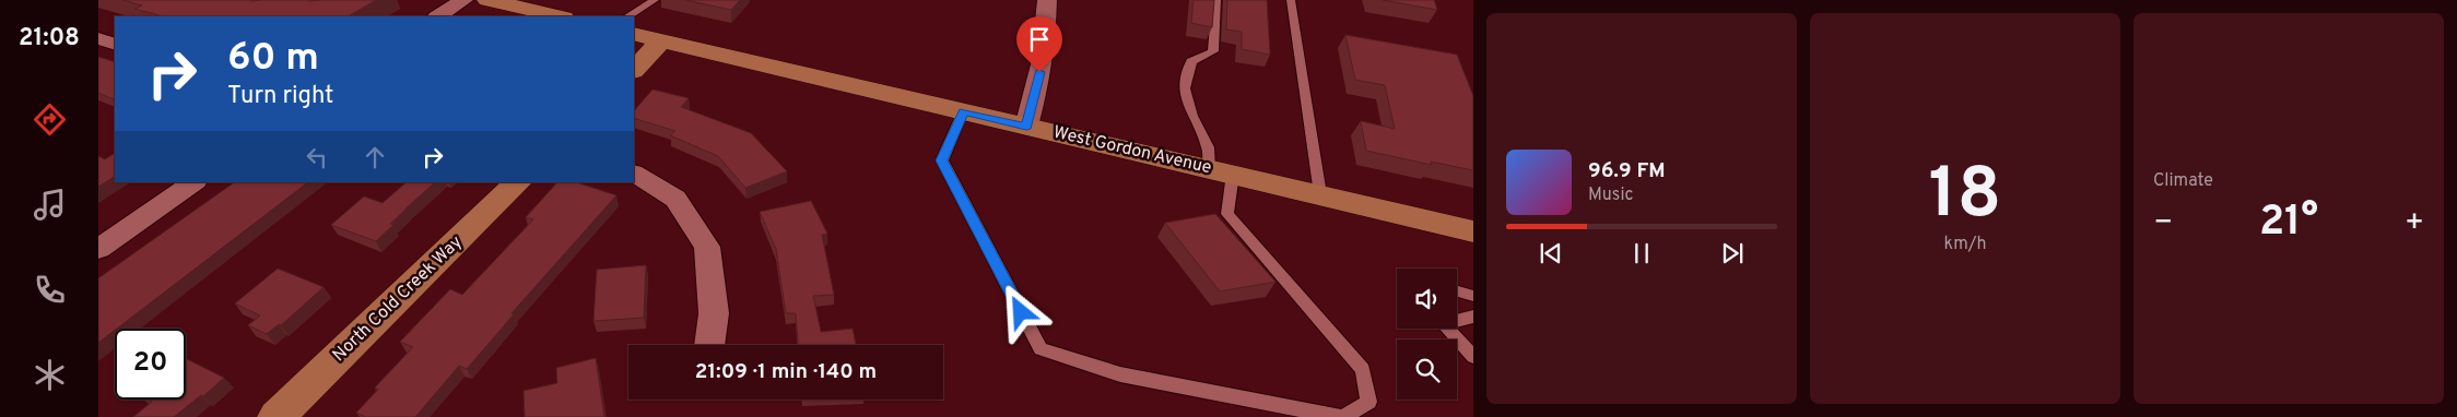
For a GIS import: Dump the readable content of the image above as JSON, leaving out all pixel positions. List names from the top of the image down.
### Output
{
  "streets": {
    "main road": ["West Gordon Avenue", "North Cold Creek Way"]
  },
  "page": {
    "tabs": "21:08",
    "tile": [
      ["18", "km/h"],
      "Climate"
    ],
    "turn": ["60 m", "Turn right"],
    "song": ["96.9 FM", "Music"],
    "heat": ["−", "21°", "+"],
    "limit": "20",
    "trip": "21:09 · 1 min · 140 m"
  }
}
